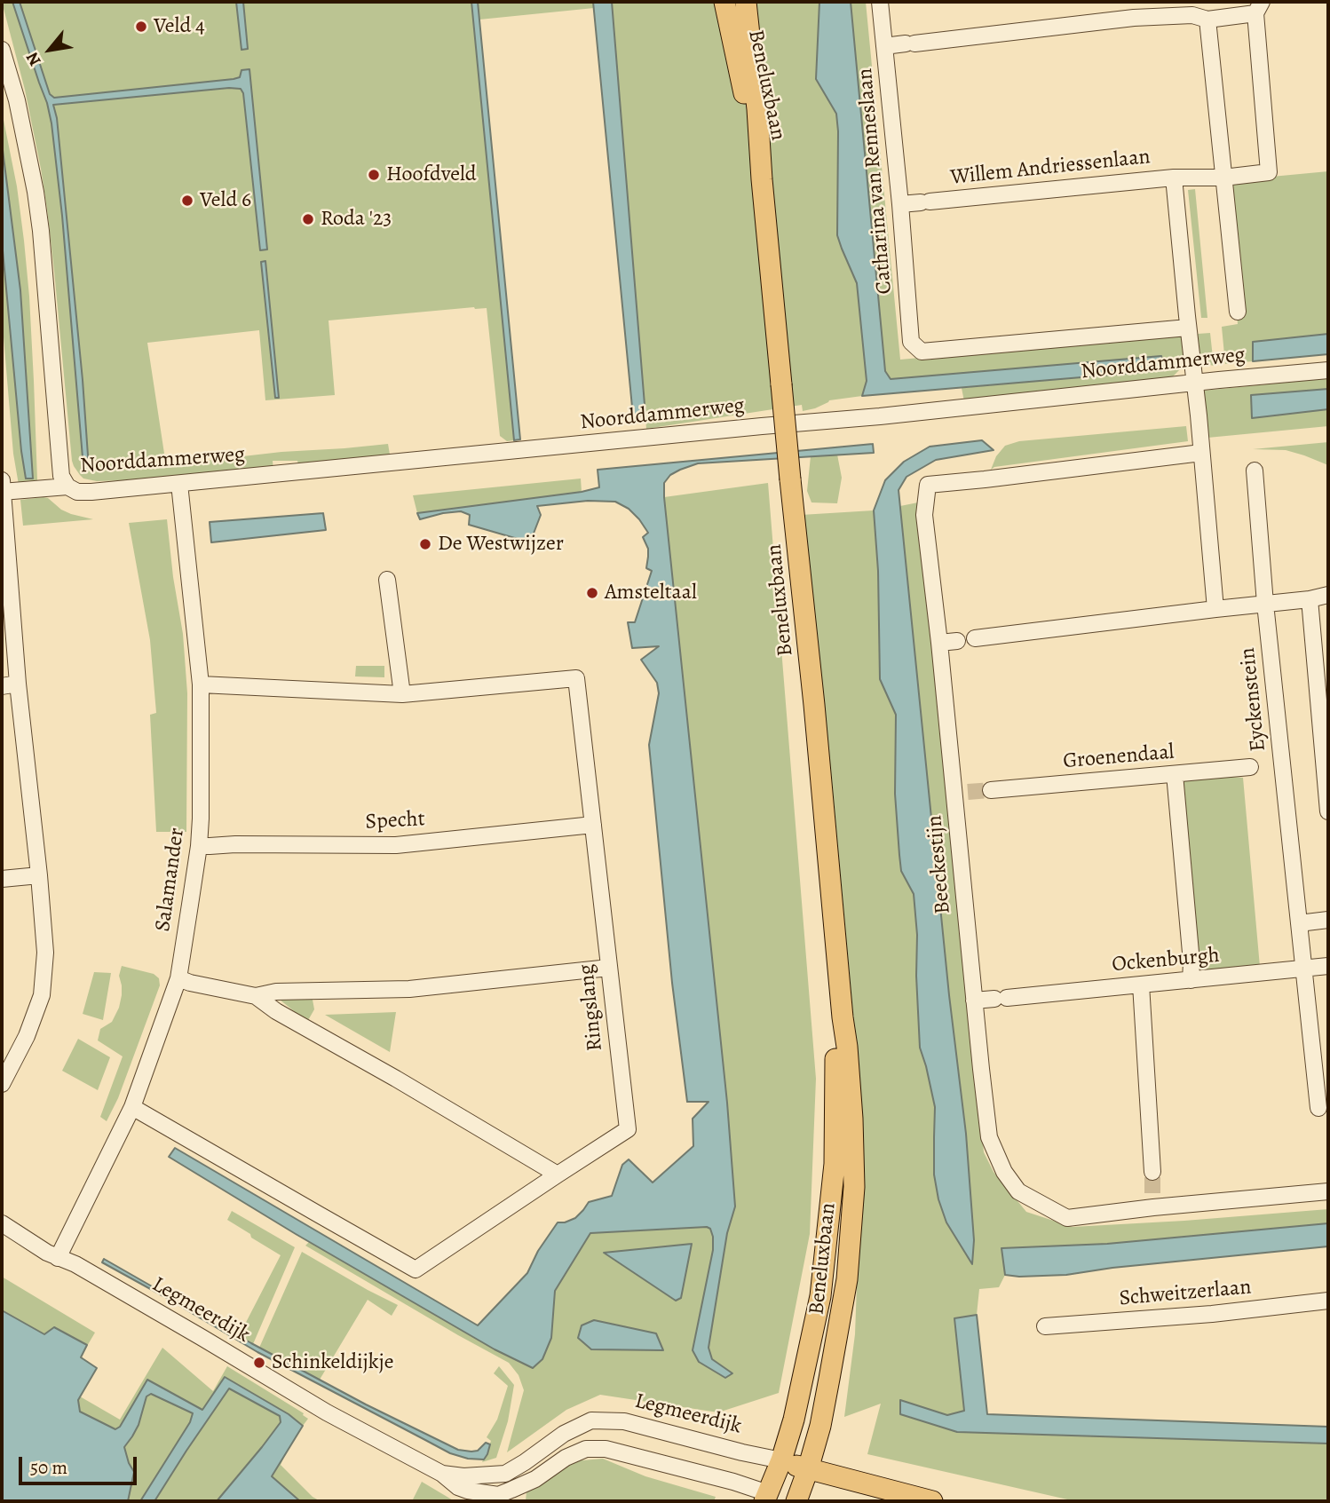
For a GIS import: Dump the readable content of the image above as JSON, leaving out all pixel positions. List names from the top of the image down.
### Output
{
  "streets": {
    "main road": ["Beneluxbaan", "Legmeerdijk"],
    "street": [
      "Willem Andriessenlaan",
      "Catharina van Renneslaan",
      "Noorddammerweg",
      "Eyckenstein",
      "Groenendaal",
      "Specht",
      "Beeckestijn",
      "Salamander",
      "Ockenburgh",
      "Ringslang",
      "Schweitzerlaan"
    ]
  },
  "crossings": [
    ["Beneluxbaan", "Legmeerdijk"],
    ["Willem Andriessenlaan", "Catharina van Renneslaan"],
    ["Willem Andriessenlaan", "Noorddammerweg"],
    ["Willem Andriessenlaan", "Beeckestijn"],
    ["Catharina van Renneslaan", "Noorddammerweg"],
    ["Noorddammerweg", "Salamander"],
    ["Eyckenstein", "Ockenburgh"],
    ["Specht", "Salamander"],
    ["Specht", "Ringslang"],
    ["Beeckestijn", "Ockenburgh"],
    ["Salamander", "Ringslang"],
    ["Salamander", "Legmeerdijk"]
  ],
  "places": [
    "Veld 4",
    "Hoofdveld",
    "Veld 6",
    "Roda '23",
    "De Westwijzer",
    "Amsteltaal",
    "Schinkeldijkje"
  ],
  "scale_bar": "50 m",
  "north": "bottom left"
}
